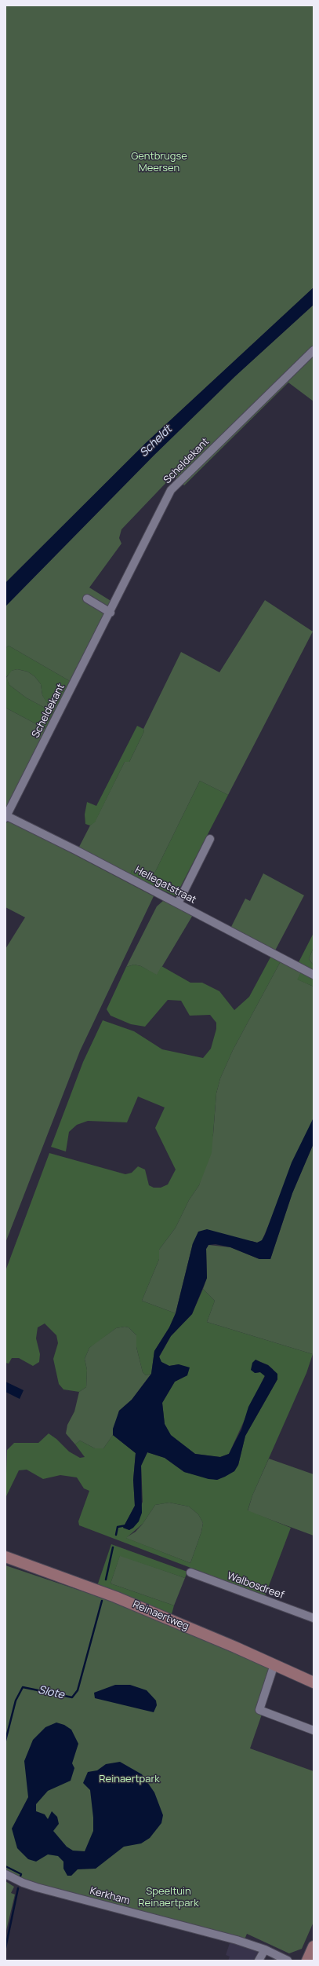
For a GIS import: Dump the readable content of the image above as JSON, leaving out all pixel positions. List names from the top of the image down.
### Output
{
  "streets": {
    "main road": ["Reinaertweg"],
    "street": [
      "Scheldekant",
      "Hellegatstraat",
      "Walbosdreef",
      "Kerkham"
    ]
  },
  "crossings": [
    ["Scheldekant", "Hellegatstraat"]
  ],
  "water": ["Scheldt", "Slote"],
  "parks": ["Gentbrugse Meersen", "Reinaertpark", "Speeltuin Reinaertpark"]
}
